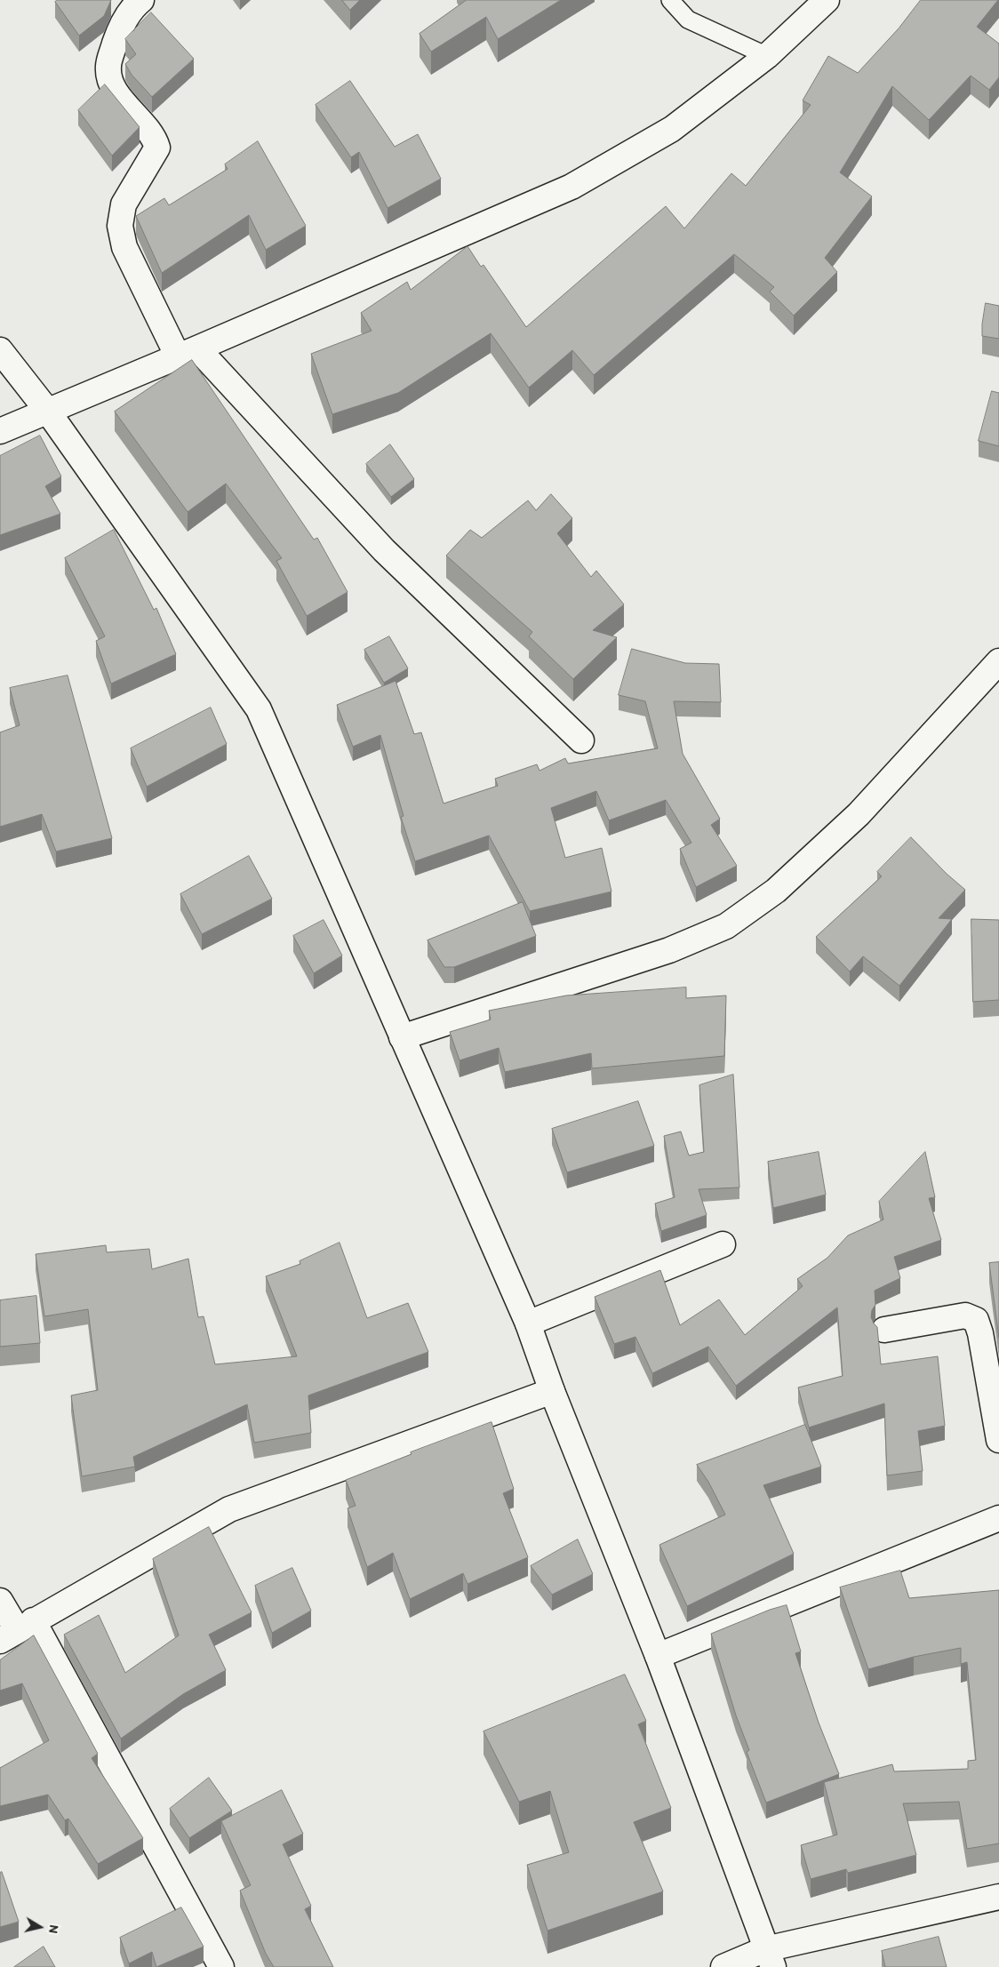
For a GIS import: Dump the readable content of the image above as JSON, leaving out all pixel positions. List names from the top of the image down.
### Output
{
  "north": "right"
}
